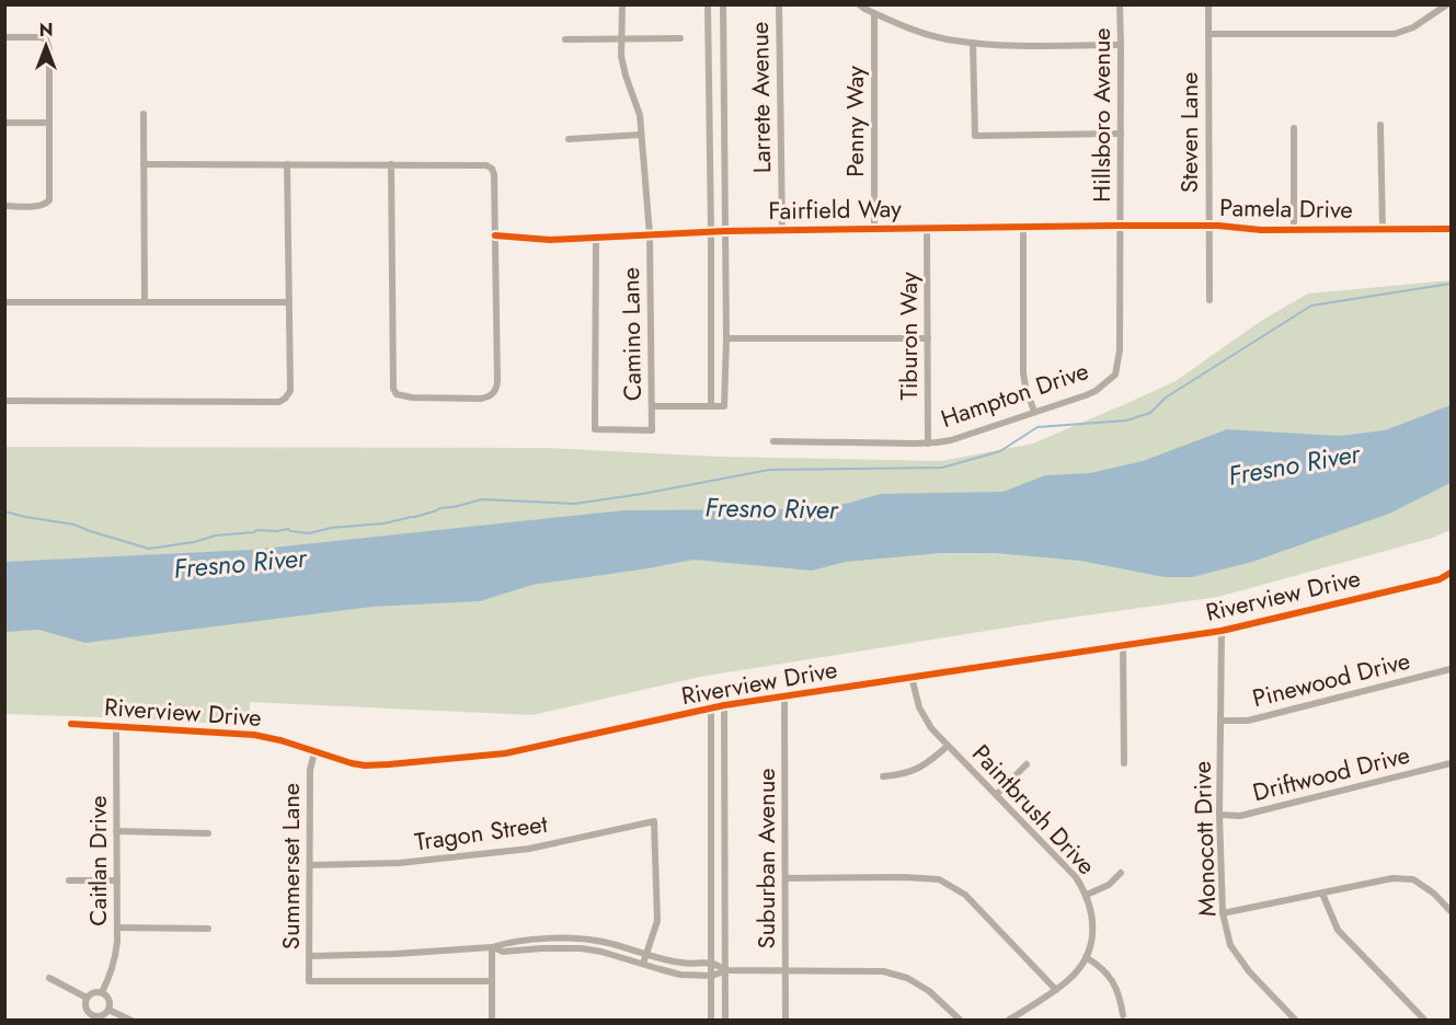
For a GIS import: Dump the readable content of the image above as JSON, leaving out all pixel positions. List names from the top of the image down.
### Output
{
  "streets": {
    "street": [
      "Larrete Avenue",
      "Hillsboro Avenue",
      "Penny Way",
      "Steven Lane",
      "Pamela Drive",
      "Fairfield Way",
      "Camino Lane",
      "Tiburon Way",
      "Hampton Drive",
      "Riverview Drive",
      "Pinewood Drive",
      "Driftwood Drive",
      "Paintbrush Drive",
      "Tragon Street",
      "Monocott Drive",
      "Suburban Avenue",
      "Caitlan Drive",
      "Summerset Lane"
    ]
  },
  "crossings": [
    ["Larrete Avenue", "Fairfield Way"],
    ["Hillsboro Avenue", "Pamela Drive"],
    ["Hillsboro Avenue", "Fairfield Way"],
    ["Hillsboro Avenue", "Hampton Drive"],
    ["Penny Way", "Fairfield Way"],
    ["Steven Lane", "Pamela Drive"],
    ["Pamela Drive", "Fairfield Way"],
    ["Pamela Drive", "Hampton Drive"],
    ["Fairfield Way", "Camino Lane"],
    ["Fairfield Way", "Tiburon Way"],
    ["Fairfield Way", "Hampton Drive"],
    ["Tiburon Way", "Hampton Drive"],
    ["Riverview Drive", "Paintbrush Drive"],
    ["Riverview Drive", "Monocott Drive"],
    ["Riverview Drive", "Suburban Avenue"],
    ["Riverview Drive", "Caitlan Drive"],
    ["Riverview Drive", "Summerset Lane"],
    ["Pinewood Drive", "Monocott Drive"],
    ["Driftwood Drive", "Monocott Drive"],
    ["Tragon Street", "Summerset Lane"]
  ],
  "water": ["Fresno River"],
  "north": "top"
}
